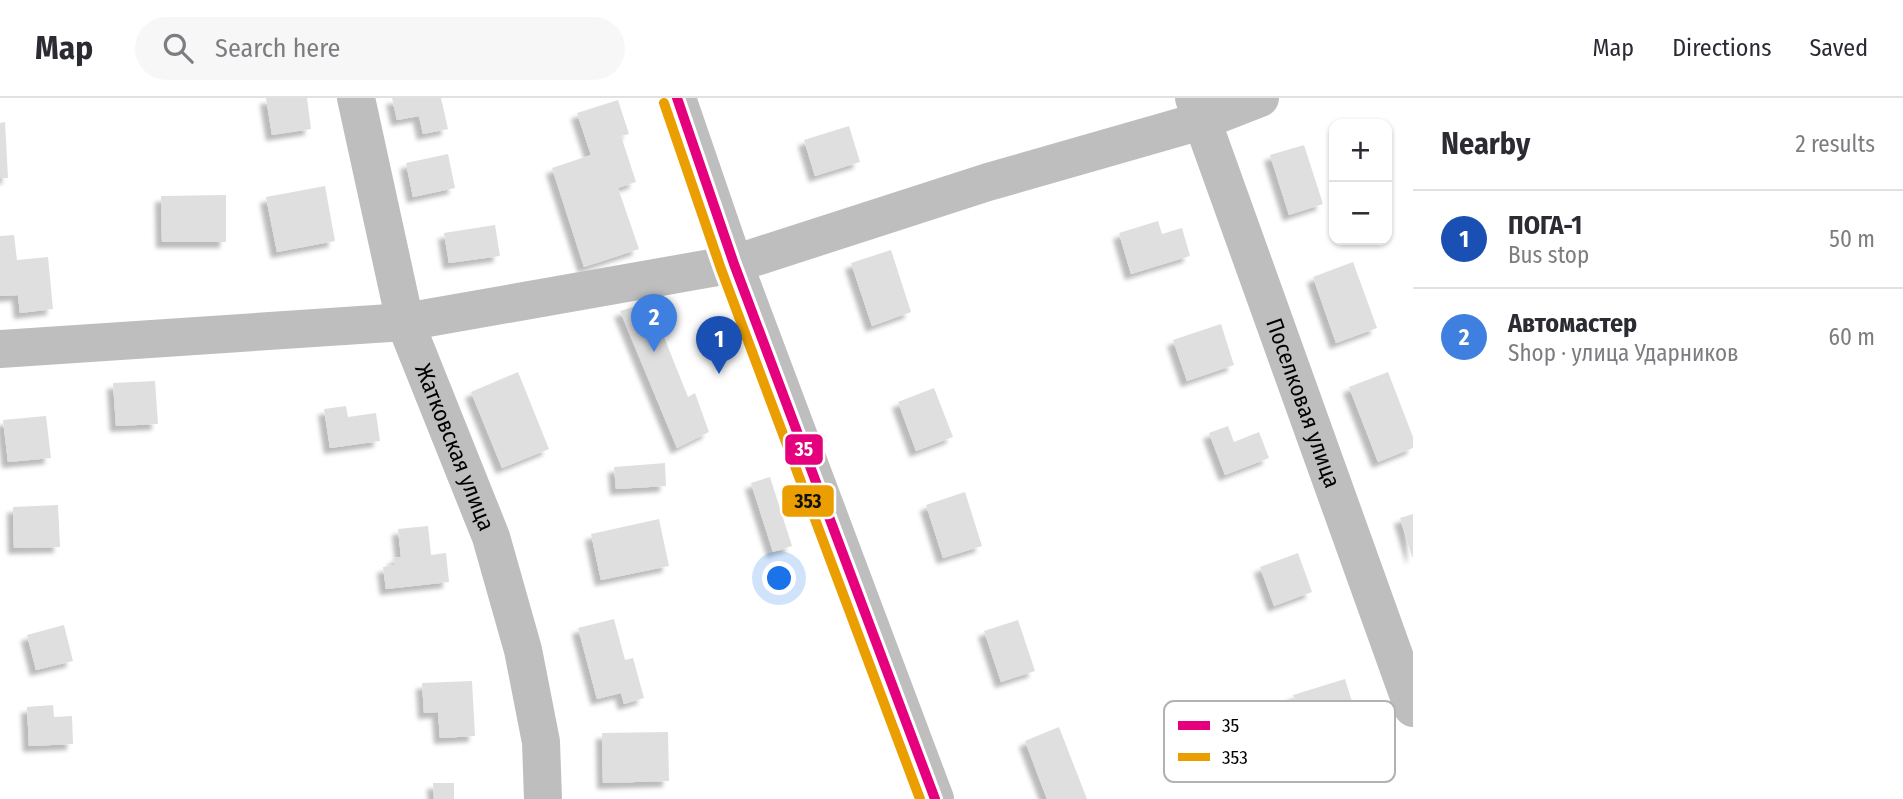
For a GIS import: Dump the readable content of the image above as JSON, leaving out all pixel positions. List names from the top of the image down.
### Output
{
  "streets": {
    "street": ["Поселковая улица", "Жатковская улица"]
  },
  "lines": ["transit line 35", "transit line 353"],
  "legend": ["35", "353"],
  "page": {
    "header": "Map",
    "search": "Search here",
    "nav": ["Map", "Directions", "Saved"],
    "heading": ["Nearby", "2 results"],
    "map_buttons": ["+", "−"],
    "list": [
      {
        "mark": "1",
        "name": "ПОГА-1",
        "note": "Bus stop",
        "value": "50 m"
      },
      {
        "mark": "2",
        "name": "Автомастер",
        "note": "Shop · улица Ударников",
        "value": "60 m"
      }
    ],
    "pins": ["2", "1"]
  }
}
